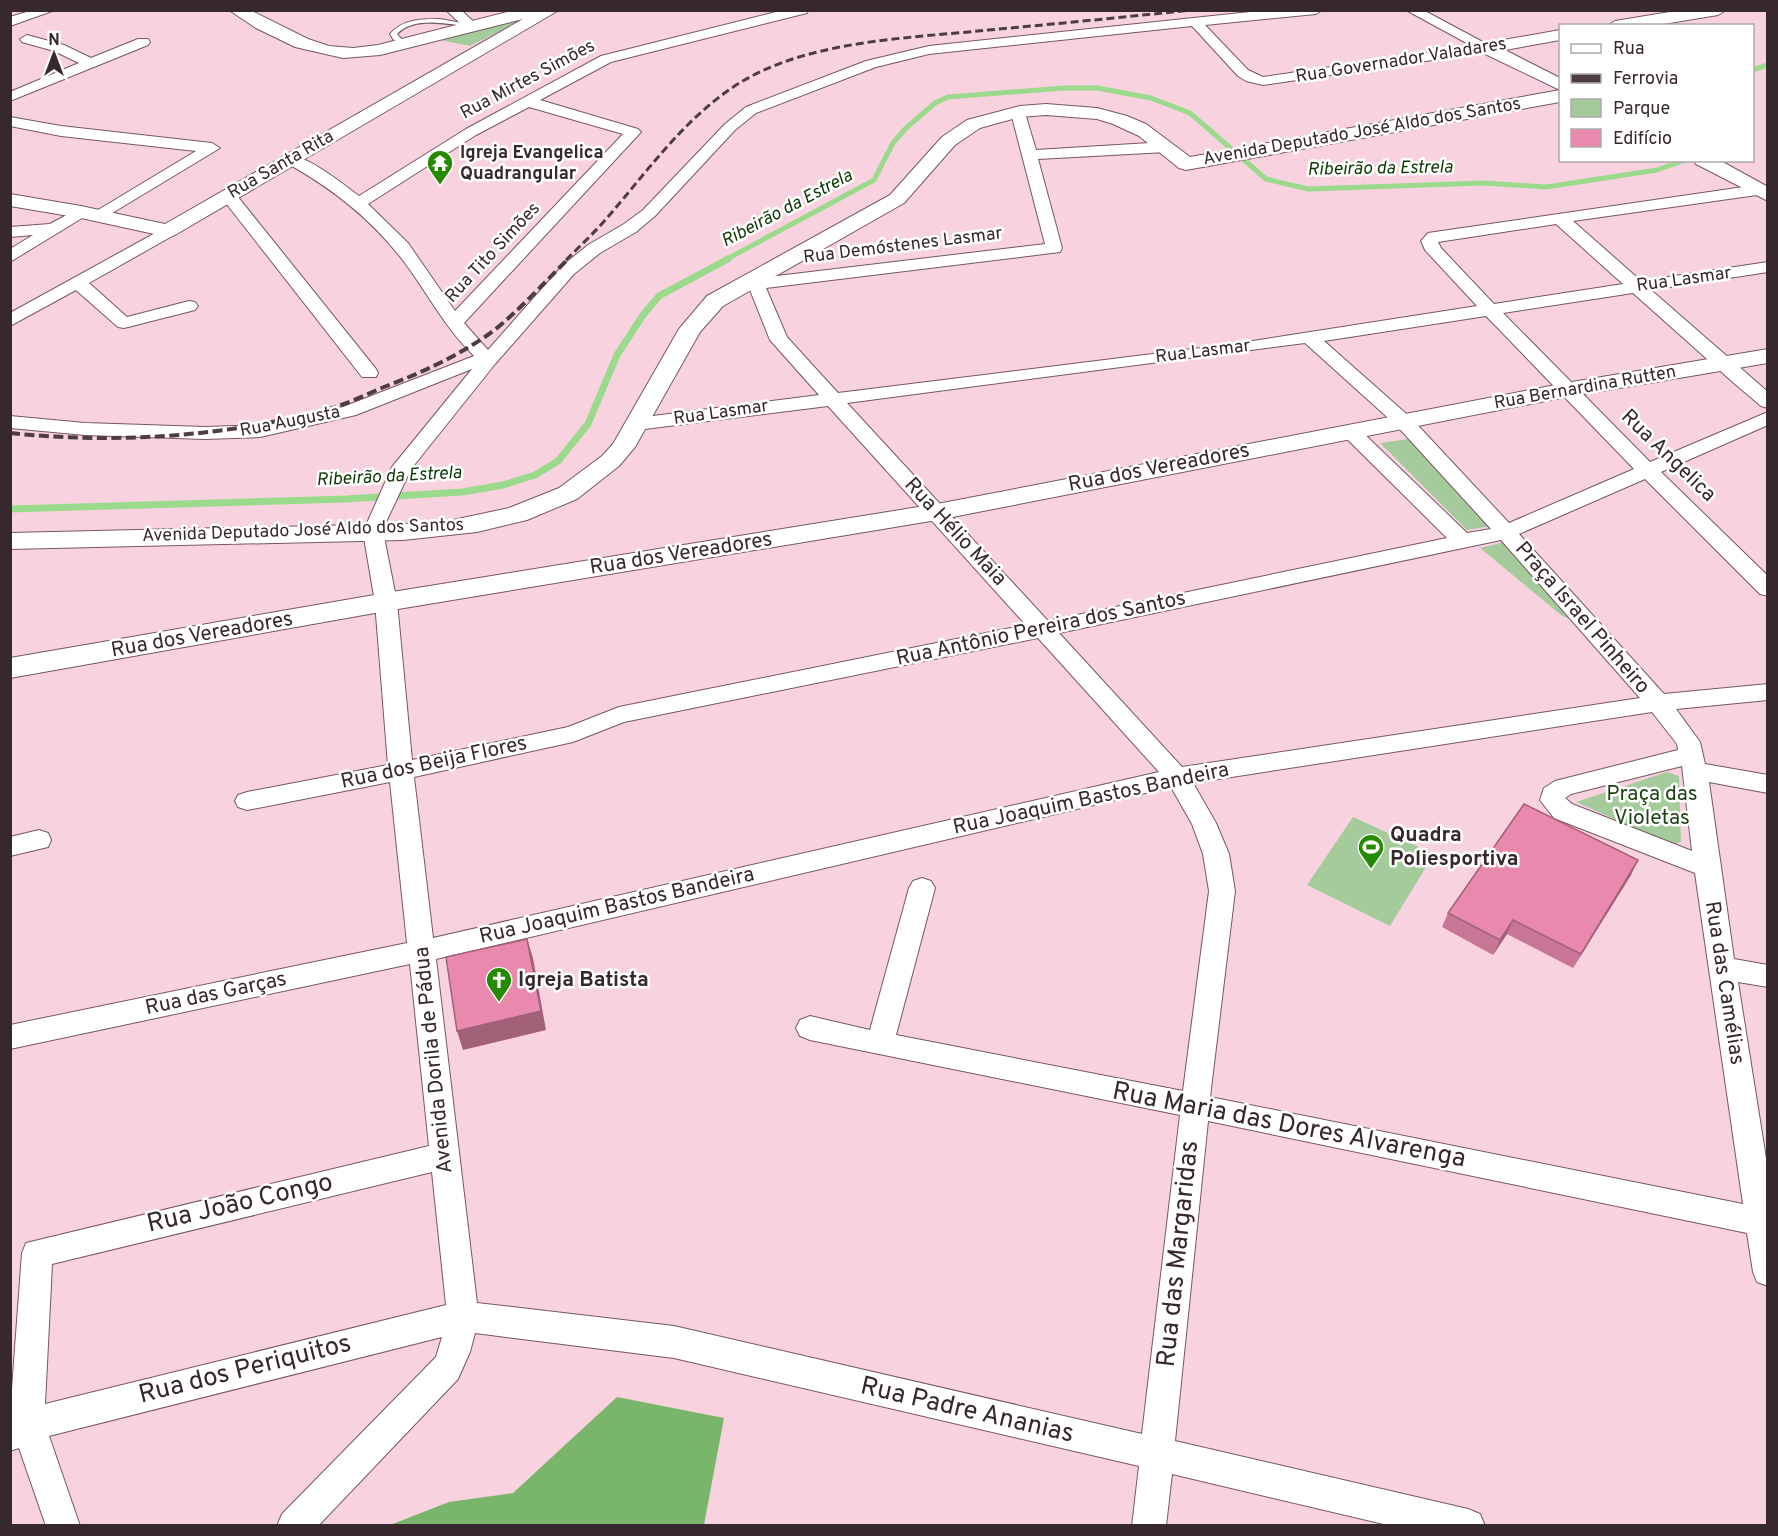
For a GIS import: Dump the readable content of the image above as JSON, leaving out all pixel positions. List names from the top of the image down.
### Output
{
  "streets": {
    "street": [
      "Rua Governador Valadares",
      "Rua Mirtes Simões",
      "Avenida Deputado José Aldo dos Santos",
      "Rua Santa Rita",
      "Rua Demóstenes Lasmar",
      "Rua Tito Simões",
      "Rua Lasmar",
      "Rua Bernardina Rutten",
      "Rua Augusta",
      "Rua Angelica",
      "Rua dos Vereadores",
      "Rua Hélio Maia",
      "Praça Israel Pinheiro",
      "Rua Antônio Pereira dos Santos",
      "Rua dos Beija Flores",
      "Rua Joaquim Bastos Bandeira",
      "Rua das Camélias",
      "Rua das Garças",
      "Avenida Dorila de Pádua",
      "Rua Maria das Dores Alvarenga",
      "Rua João Congo",
      "Rua das Margaridas",
      "Rua dos Periquitos",
      "Rua Padre Ananias"
    ]
  },
  "crossings": [
    ["Rua Mirtes Simões", "Rua Tito Simões"],
    ["Avenida Deputado José Aldo dos Santos", "Rua Demóstenes Lasmar"],
    ["Avenida Deputado José Aldo dos Santos", "Rua Lasmar"],
    ["Avenida Deputado José Aldo dos Santos", "Rua Hélio Maia"],
    ["Avenida Deputado José Aldo dos Santos", "Avenida Dorila de Pádua"],
    ["Rua Demóstenes Lasmar", "Rua Hélio Maia"],
    ["Rua Lasmar", "Rua Angelica"],
    ["Rua Lasmar", "Rua Hélio Maia"],
    ["Rua Lasmar", "Praça Israel Pinheiro"],
    ["Rua Bernardina Rutten", "Rua Angelica"],
    ["Rua Bernardina Rutten", "Praça Israel Pinheiro"],
    ["Rua dos Vereadores", "Rua Hélio Maia"],
    ["Rua dos Vereadores", "Avenida Dorila de Pádua"],
    ["Rua Hélio Maia", "Rua Antônio Pereira dos Santos"],
    ["Rua Hélio Maia", "Rua Joaquim Bastos Bandeira"],
    ["Rua Hélio Maia", "Rua das Margaridas"],
    ["Praça Israel Pinheiro", "Rua Antônio Pereira dos Santos"],
    ["Praça Israel Pinheiro", "Rua Joaquim Bastos Bandeira"],
    ["Praça Israel Pinheiro", "Rua das Camélias"],
    ["Rua Antônio Pereira dos Santos", "Rua dos Beija Flores"],
    ["Rua dos Beija Flores", "Avenida Dorila de Pádua"],
    ["Rua Joaquim Bastos Bandeira", "Rua das Camélias"],
    ["Rua Joaquim Bastos Bandeira", "Rua das Garças"],
    ["Rua Joaquim Bastos Bandeira", "Avenida Dorila de Pádua"],
    ["Rua Joaquim Bastos Bandeira", "Rua das Margaridas"],
    ["Rua das Camélias", "Rua Maria das Dores Alvarenga"],
    ["Rua das Garças", "Avenida Dorila de Pádua"],
    ["Avenida Dorila de Pádua", "Rua João Congo"],
    ["Avenida Dorila de Pádua", "Rua dos Periquitos"],
    ["Avenida Dorila de Pádua", "Rua Padre Ananias"],
    ["Rua Maria das Dores Alvarenga", "Rua das Margaridas"],
    ["Rua João Congo", "Rua dos Periquitos"],
    ["Rua das Margaridas", "Rua Padre Ananias"],
    ["Rua dos Periquitos", "Rua Padre Ananias"]
  ],
  "water": ["Ribeirão da Estrela"],
  "parks": ["Praça das Violetas"],
  "places": {
    "temple": ["Igreja Evangelica Quadrangular"],
    "sports": ["Quadra Poliesportiva"],
    "church": ["Igreja Batista"]
  },
  "legend": [
    "Rua",
    "Ferrovia",
    "Parque",
    "Edifício"
  ],
  "north": "top"
}
